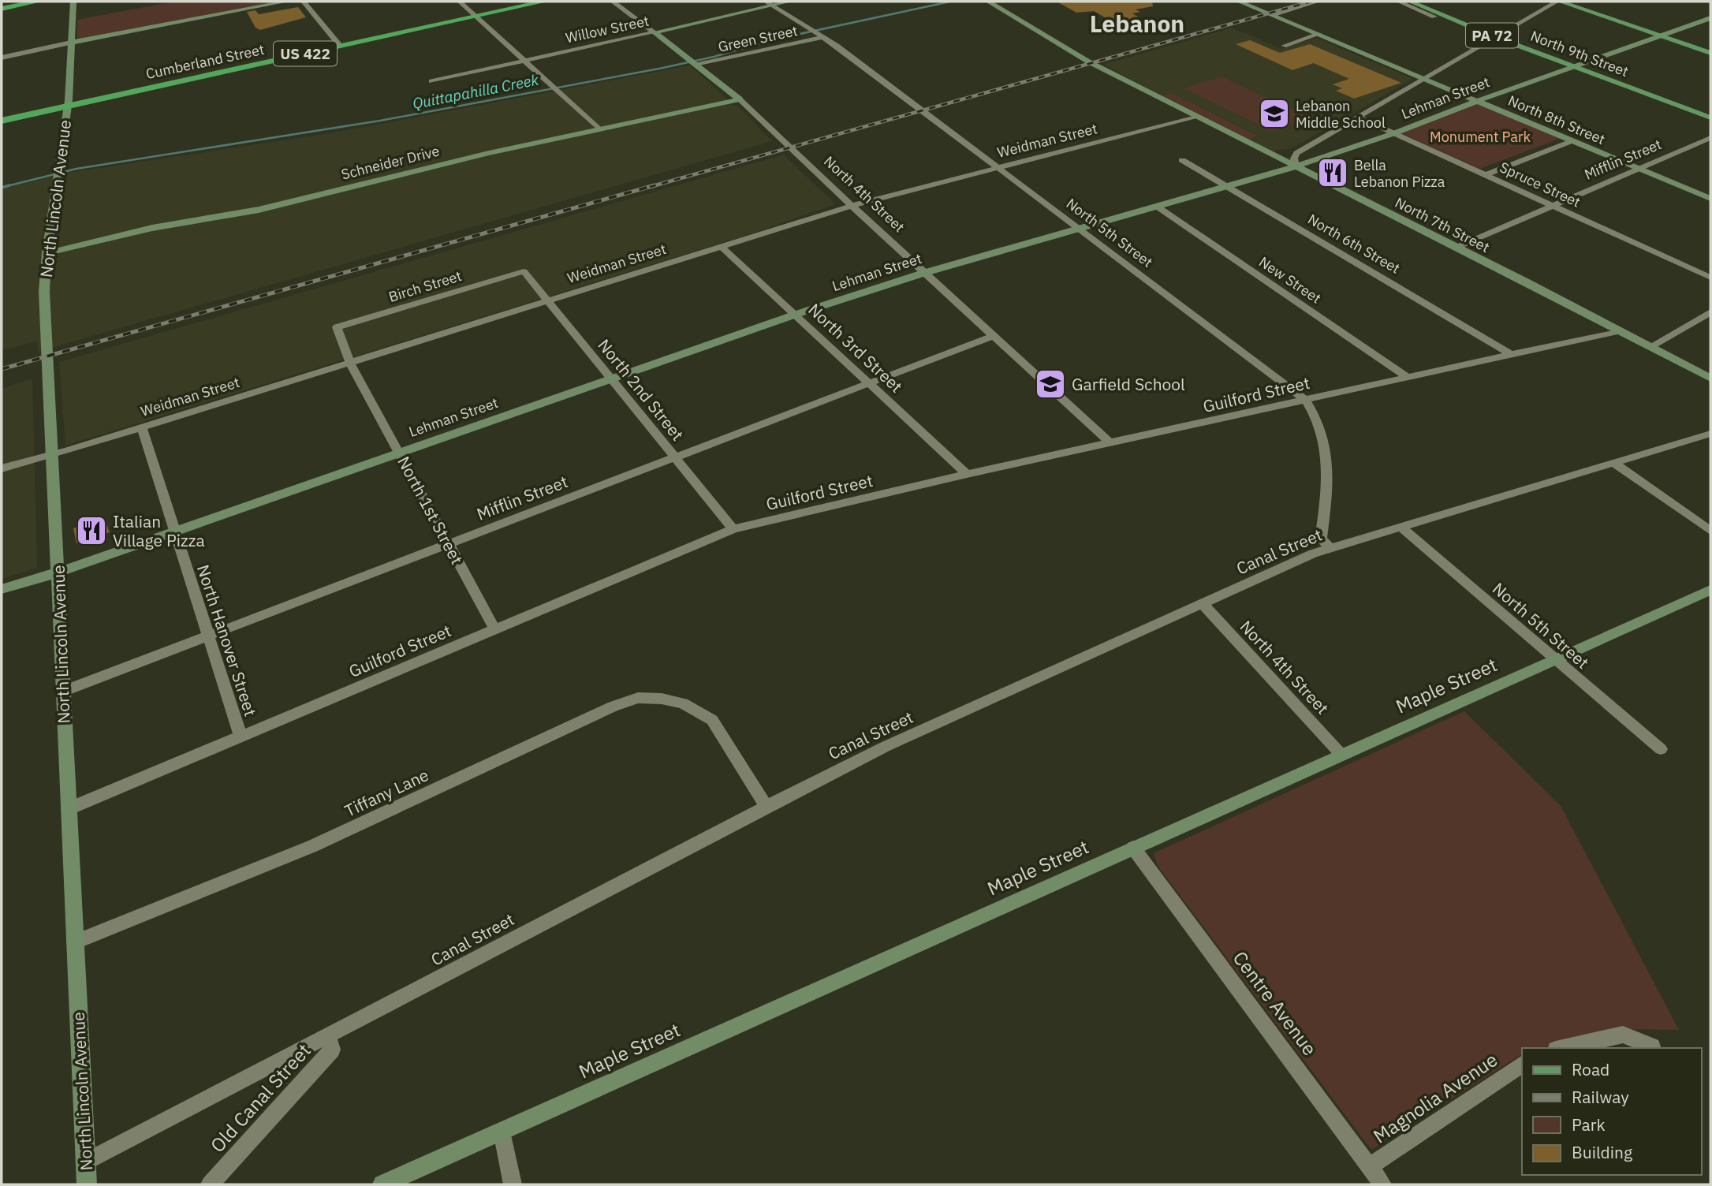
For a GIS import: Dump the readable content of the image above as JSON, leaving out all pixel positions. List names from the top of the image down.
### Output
{
  "streets": {
    "highway": ["US 422", "Cumberland Street"],
    "main road": [
      "Willow Street",
      "PA 72",
      "North 9th Street",
      "Lehman Street",
      "North 8th Street",
      "Schneider Drive",
      "North 4th Street",
      "North Lincoln Avenue",
      "North 7th Street",
      "Maple Street"
    ],
    "street": [
      "Green Street",
      "Weidman Street",
      "Mifflin Street",
      "Spruce Street",
      "North 5th Street",
      "North 6th Street",
      "New Street",
      "Birch Street",
      "North 3rd Street",
      "North 2nd Street",
      "Guilford Street",
      "North 1st Street",
      "Canal Street",
      "North Hanover Street",
      "Tiffany Lane",
      "Centre Avenue",
      "Old Canal Street",
      "Magnolia Avenue"
    ]
  },
  "crossings": [
    ["Willow Street", "North 4th Street"],
    ["Willow Street", "North 5th Street"],
    ["Green Street", "North 4th Street"],
    ["Green Street", "North 5th Street"],
    ["US 422", "Cumberland Street"],
    ["US 422", "North Lincoln Avenue"],
    ["North 9th Street", "Lehman Street"],
    ["Cumberland Street", "North Lincoln Avenue"],
    ["Lehman Street", "North 8th Street"],
    ["Lehman Street", "Spruce Street"],
    ["Lehman Street", "North 4th Street"],
    ["Lehman Street", "North Lincoln Avenue"],
    ["Lehman Street", "North 7th Street"],
    ["Lehman Street", "North 5th Street"],
    ["Lehman Street", "North 6th Street"],
    ["Lehman Street", "New Street"],
    ["Lehman Street", "North 3rd Street"],
    ["Lehman Street", "North 2nd Street"],
    ["Lehman Street", "North 1st Street"],
    ["Lehman Street", "North Hanover Street"],
    ["North 8th Street", "Mifflin Street"],
    ["Weidman Street", "North 4th Street"],
    ["Weidman Street", "North Lincoln Avenue"],
    ["Weidman Street", "North 7th Street"],
    ["Weidman Street", "North 5th Street"],
    ["Weidman Street", "North 3rd Street"],
    ["Weidman Street", "North 2nd Street"],
    ["Weidman Street", "North 1st Street"],
    ["Weidman Street", "North Hanover Street"],
    ["Mifflin Street", "Spruce Street"],
    ["Mifflin Street", "North 4th Street"],
    ["Mifflin Street", "North Lincoln Avenue"],
    ["Mifflin Street", "North 7th Street"],
    ["Mifflin Street", "North 3rd Street"],
    ["Mifflin Street", "North 2nd Street"],
    ["Mifflin Street", "North 1st Street"],
    ["Mifflin Street", "North Hanover Street"],
    ["Schneider Drive", "North 4th Street"],
    ["Schneider Drive", "North Lincoln Avenue"],
    ["North 4th Street", "Guilford Street"],
    ["North 4th Street", "Canal Street"],
    ["North 4th Street", "Maple Street"],
    ["North Lincoln Avenue", "Guilford Street"],
    ["North Lincoln Avenue", "Canal Street"],
    ["North Lincoln Avenue", "Tiffany Lane"],
    ["North 7th Street", "Guilford Street"],
    ["North 5th Street", "Guilford Street"],
    ["North 5th Street", "Canal Street"],
    ["North 5th Street", "Maple Street"],
    ["North 6th Street", "Guilford Street"],
    ["New Street", "Guilford Street"],
    ["Birch Street", "North 2nd Street"],
    ["Birch Street", "North 1st Street"],
    ["North 3rd Street", "Guilford Street"],
    ["North 2nd Street", "Guilford Street"],
    ["Guilford Street", "North 1st Street"],
    ["Guilford Street", "North Hanover Street"],
    ["Canal Street", "Tiffany Lane"],
    ["Canal Street", "Old Canal Street"],
    ["Maple Street", "Centre Avenue"],
    ["Centre Avenue", "Magnolia Avenue"]
  ],
  "districts": ["Lebanon"],
  "water": ["Quittapahilla Creek"],
  "parks": ["Monument Park"],
  "places": {
    "school or university": ["Lebanon Middle School", "Garfield School"],
    "restaurant": ["Bella Lebanon Pizza", "Italian Village Pizza"]
  },
  "legend": [
    "Road",
    "Railway",
    "Park",
    "Building"
  ]
}
